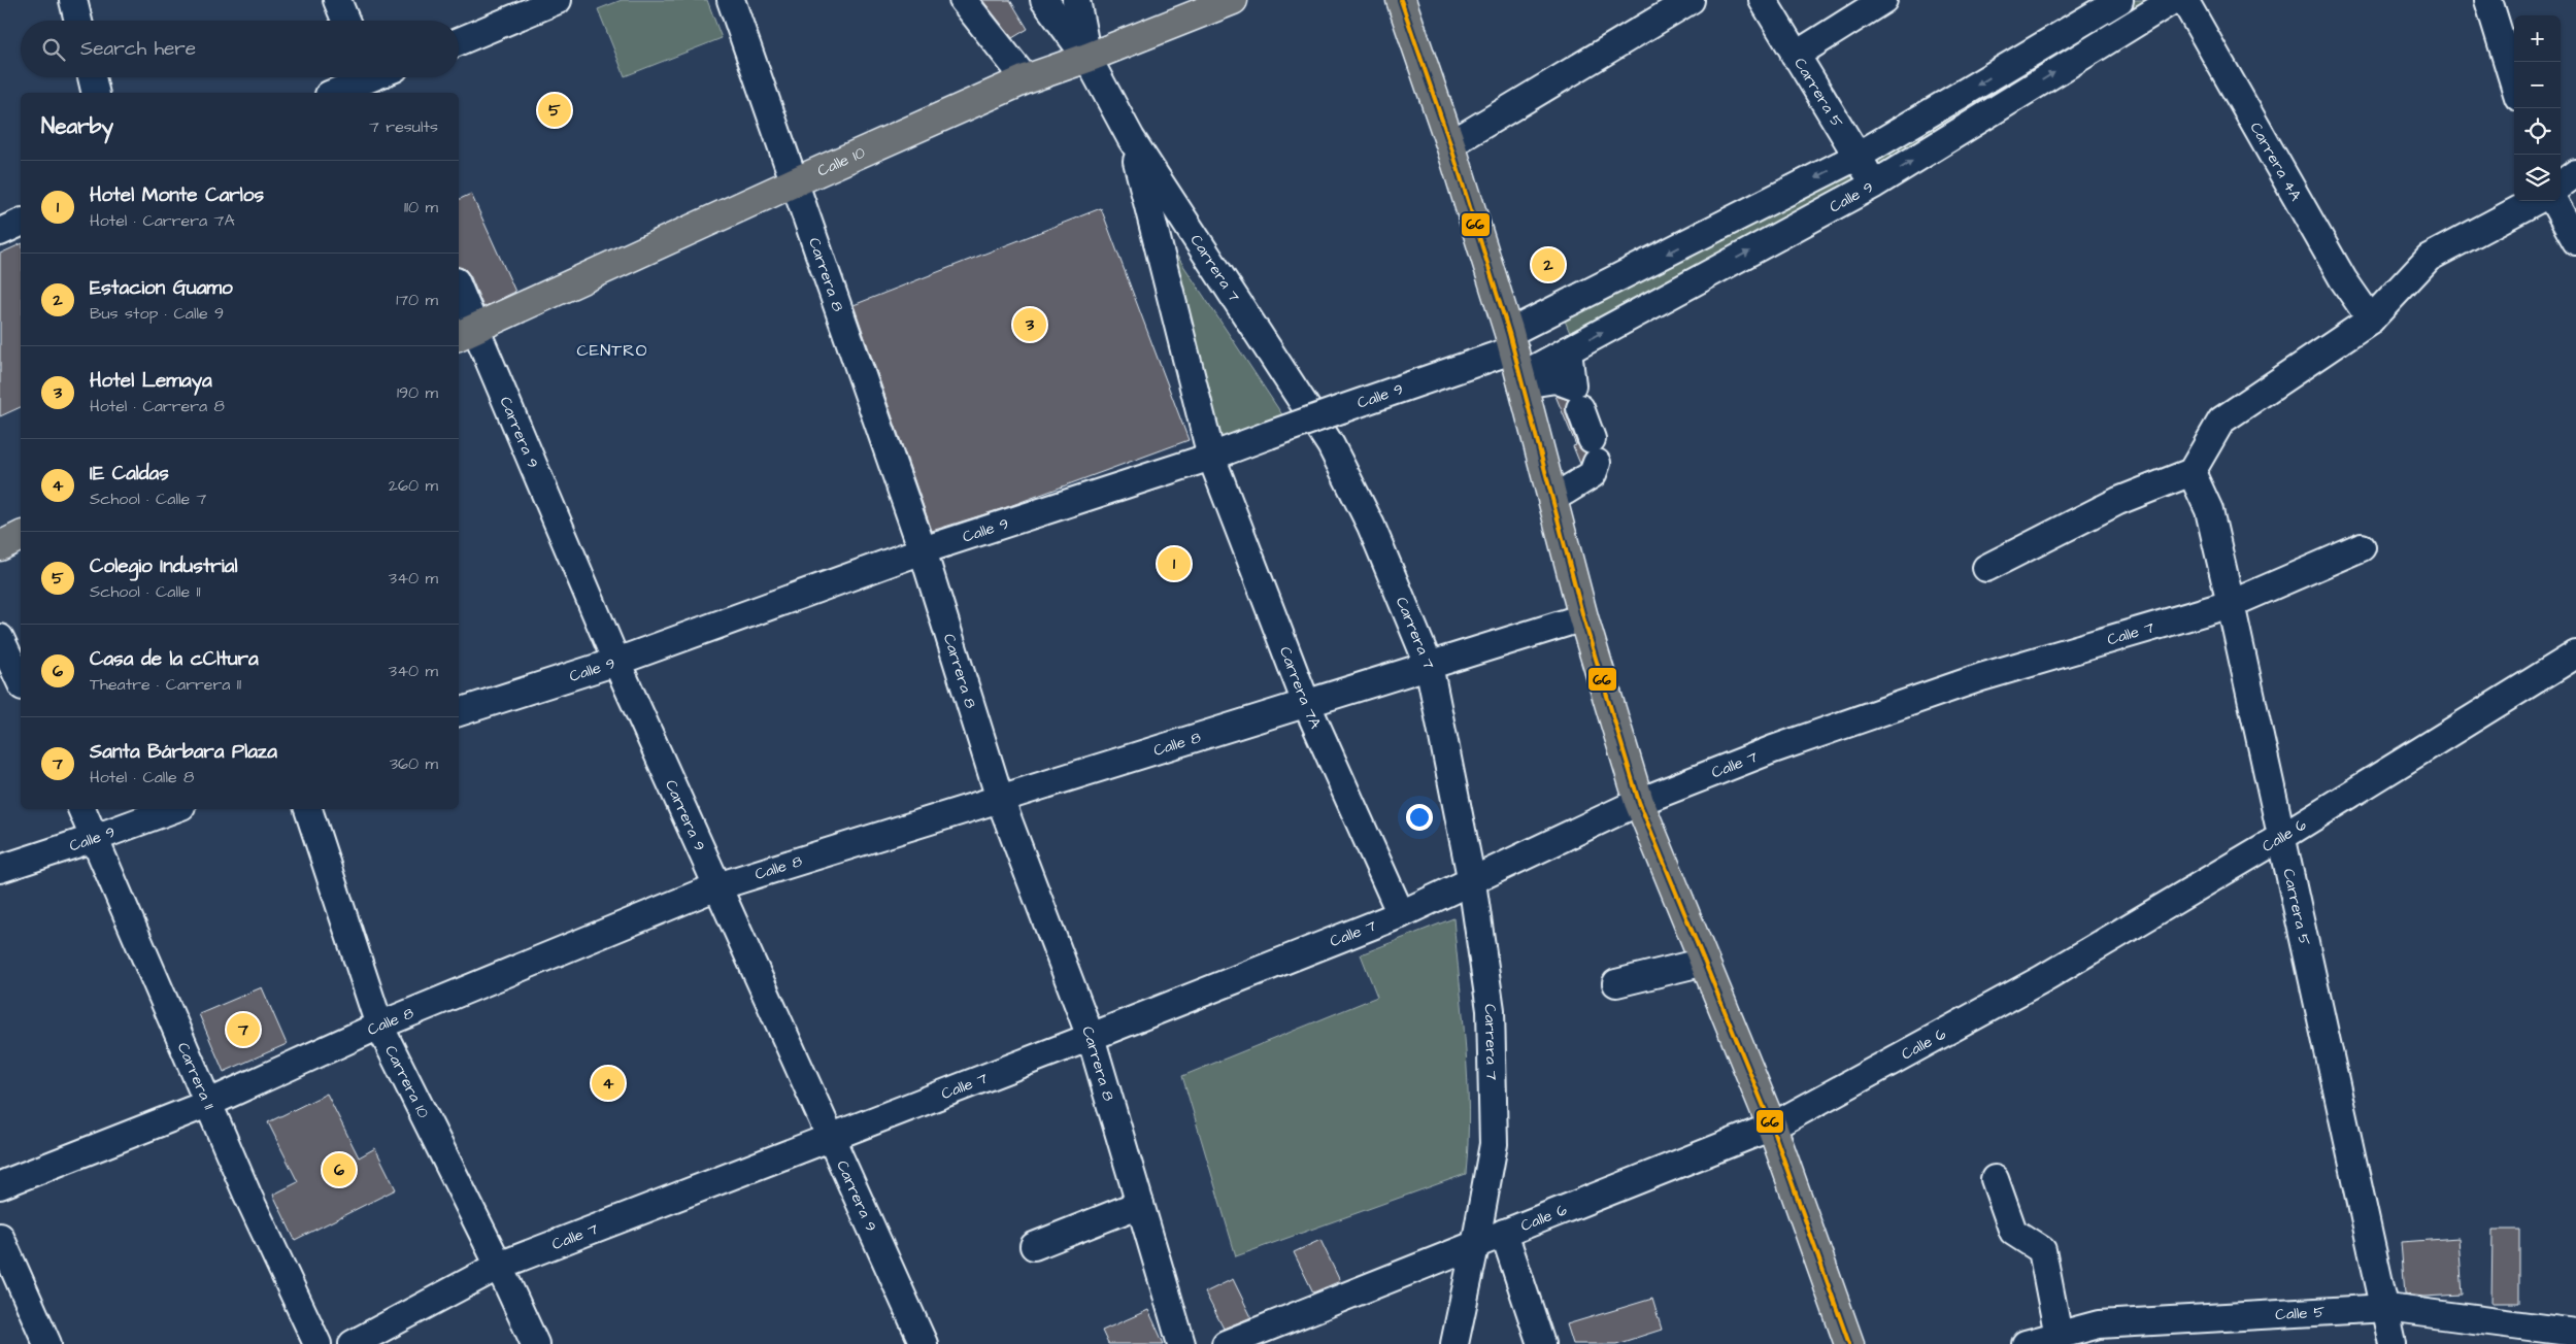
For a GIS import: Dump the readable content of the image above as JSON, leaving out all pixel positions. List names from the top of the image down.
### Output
{
  "streets": {
    "main road": ["Calle 10"],
    "street": [
      "Carrera 5",
      "Carrera 4A",
      "Calle 9",
      "Carrera 7",
      "Carrera 8",
      "Carrera 9",
      "Calle 7",
      "Carrera 7A",
      "Calle 8",
      "Calle 6",
      "Carrera 11",
      "Carrera 10",
      "Calle 5"
    ]
  },
  "crossings": [
    ["Carrera 5", "Calle 9"],
    ["Carrera 5", "Calle 7"],
    ["Carrera 5", "Calle 6"],
    ["Carrera 5", "Calle 5"],
    ["Calle 10", "Carrera 7"],
    ["Calle 10", "Carrera 8"],
    ["Calle 10", "Carrera 9"],
    ["Calle 9", "Carrera 8"],
    ["Calle 9", "Carrera 9"],
    ["Calle 9", "Carrera 7A"],
    ["Calle 9", "Carrera 11"],
    ["Carrera 7", "Calle 7"],
    ["Carrera 7", "Carrera 7A"],
    ["Carrera 7", "Calle 8"],
    ["Carrera 7", "Calle 6"],
    ["Carrera 8", "Calle 7"],
    ["Carrera 8", "Calle 8"],
    ["Carrera 9", "Calle 7"],
    ["Carrera 9", "Calle 8"],
    ["Calle 7", "Carrera 7A"],
    ["Calle 7", "Carrera 10"],
    ["Carrera 7A", "Calle 8"],
    ["Calle 8", "Carrera 11"],
    ["Calle 8", "Carrera 10"]
  ],
  "districts": ["CENTRO"],
  "lines": ["transit line 66"],
  "page": {
    "map_buttons": ["+", "−"],
    "search": "Search here",
    "pins": [
      "5",
      "2",
      "3",
      "1",
      "7",
      "4",
      "6"
    ],
    "heading": ["Nearby", "7 results"],
    "list": [
      {
        "mark": "1",
        "name": "Hotel Monte Carlos",
        "note": "Hotel · Carrera 7A",
        "value": "110 m"
      },
      {
        "mark": "2",
        "name": "Estacion Guamo",
        "note": "Bus stop · Calle 9",
        "value": "170 m"
      },
      {
        "mark": "3",
        "name": "Hotel Lemaya",
        "note": "Hotel · Carrera 8",
        "value": "190 m"
      },
      {
        "mark": "4",
        "name": "IE Caldas",
        "note": "School · Calle 7",
        "value": "260 m"
      },
      {
        "mark": "5",
        "name": "Colegio Industrial",
        "note": "School · Calle 11",
        "value": "340 m"
      },
      {
        "mark": "6",
        "name": "Casa de la cCltura",
        "note": "Theatre · Carrera 11",
        "value": "340 m"
      },
      {
        "mark": "7",
        "name": "Santa Bárbara Plaza",
        "note": "Hotel · Calle 8",
        "value": "360 m"
      }
    ]
  }
}
